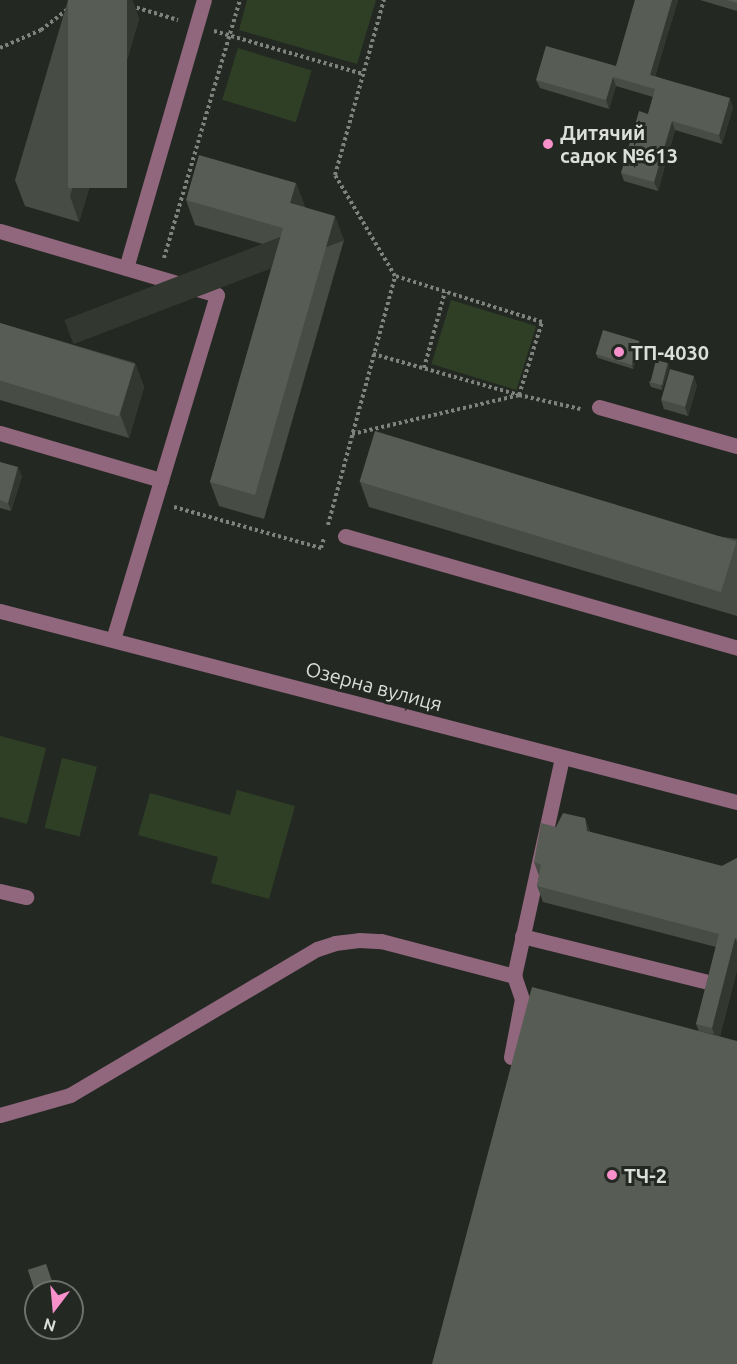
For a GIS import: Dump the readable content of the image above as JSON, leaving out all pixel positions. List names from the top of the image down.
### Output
{
  "streets": {
    "street": ["Озерна вулиця"]
  },
  "places": ["Дитячий садок №613", "ТП-4030", "ТЧ-2"],
  "north": "bottom"
}
